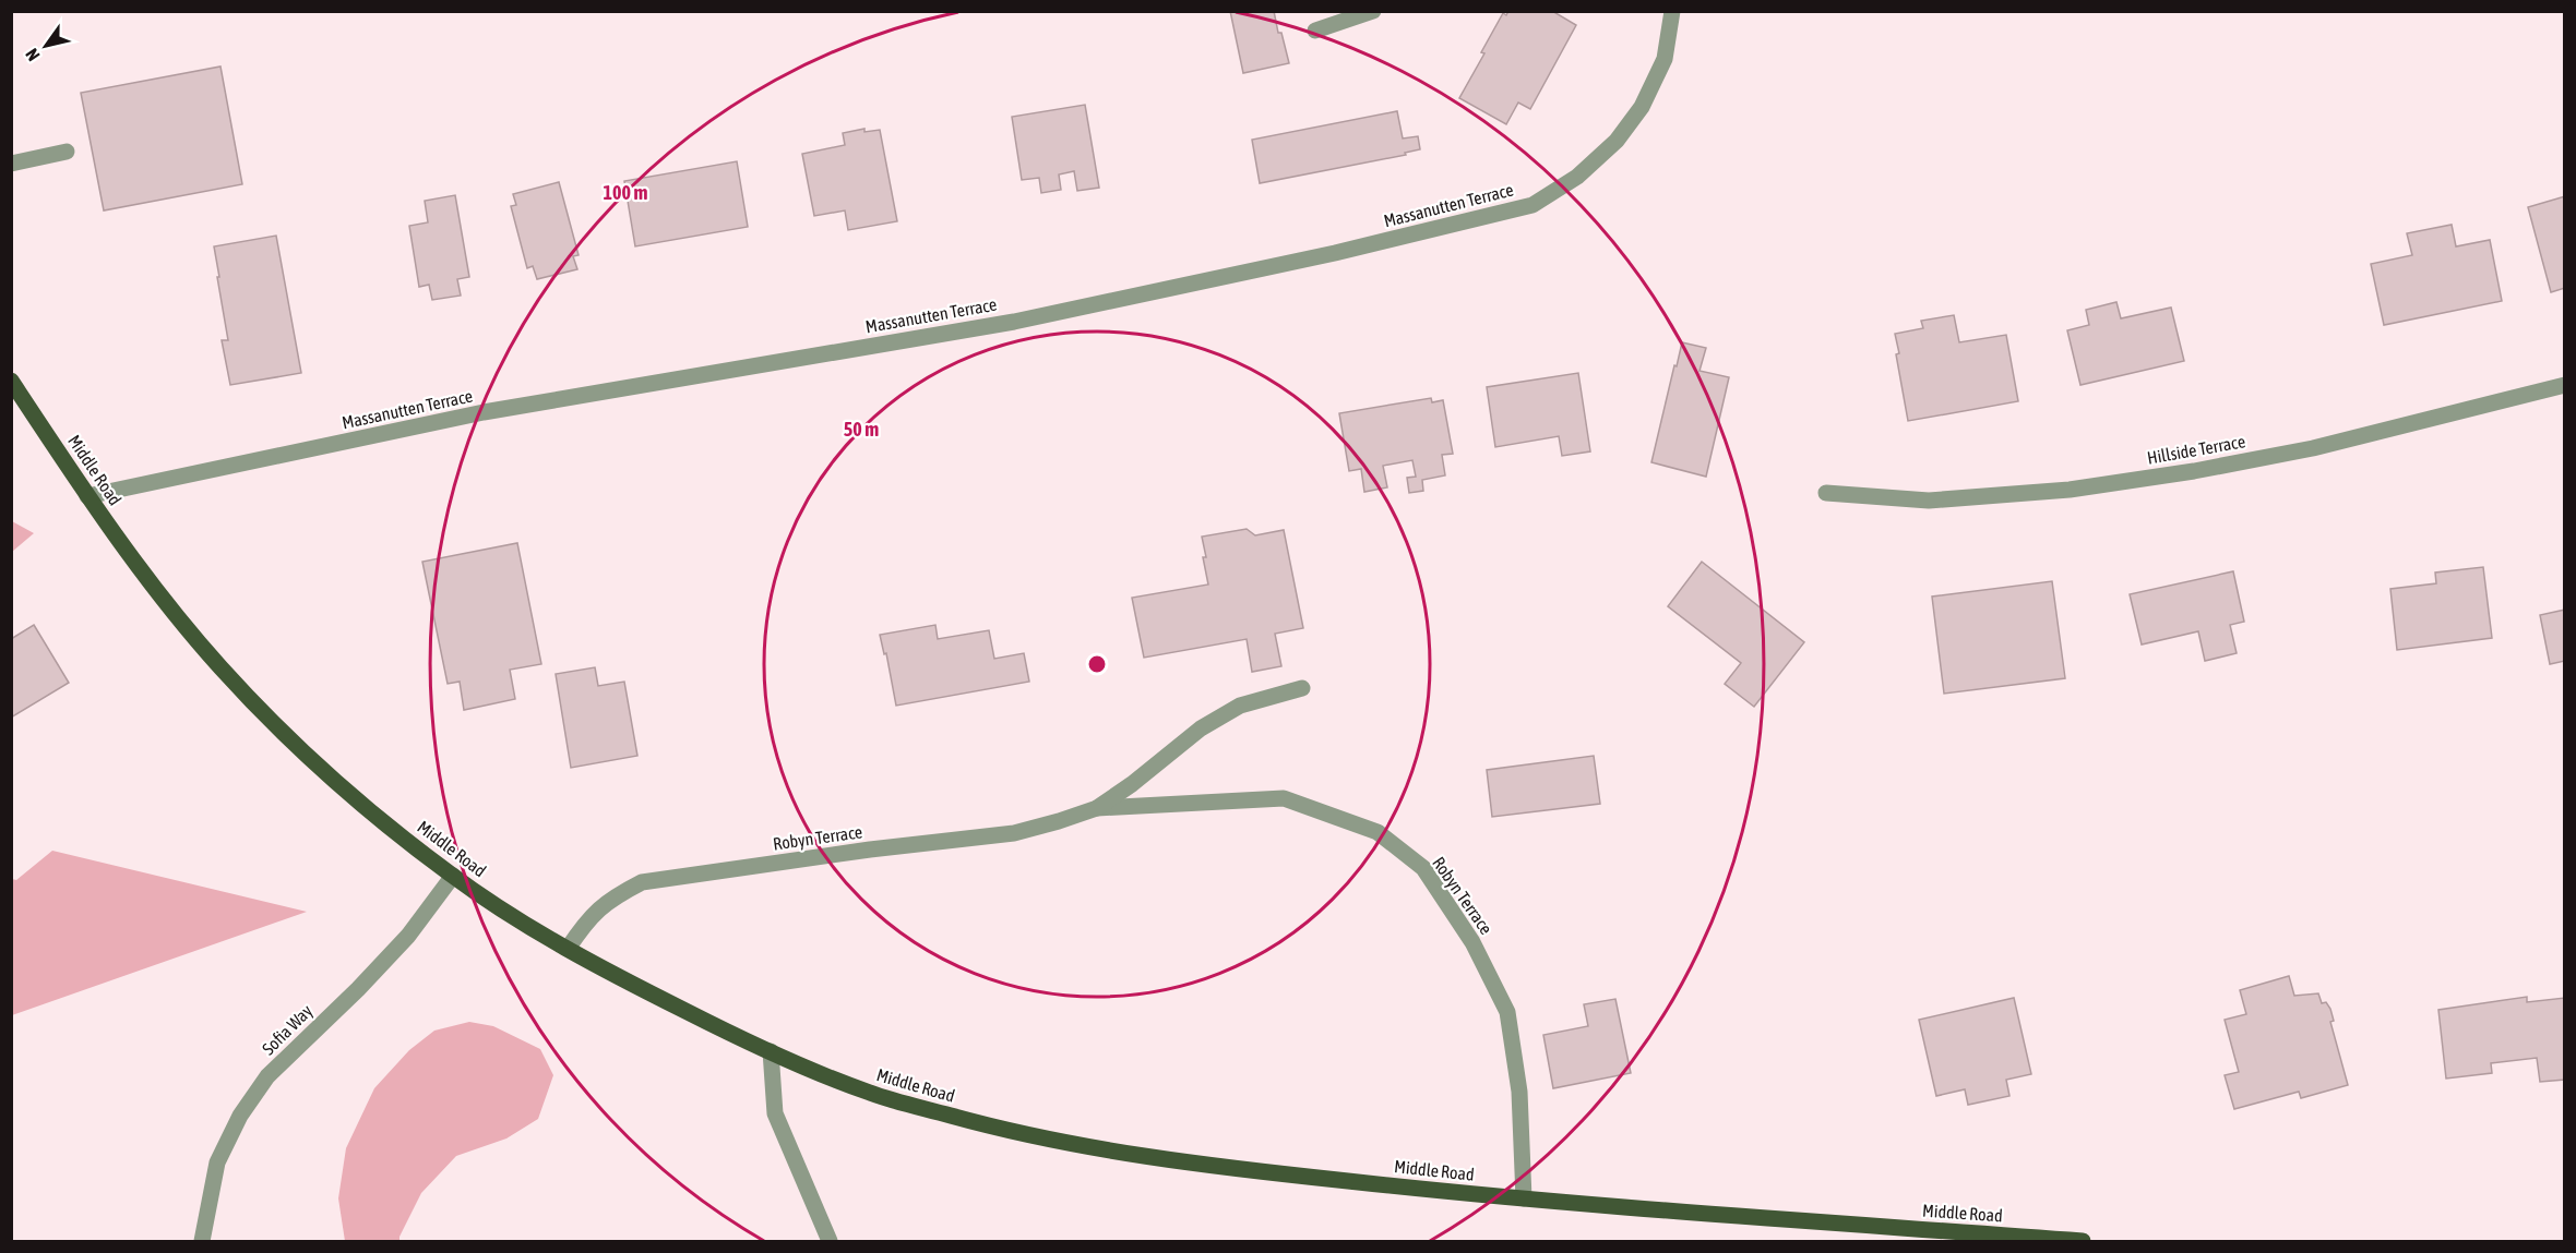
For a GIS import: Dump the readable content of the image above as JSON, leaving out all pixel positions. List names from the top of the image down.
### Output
{
  "streets": {
    "main road": ["Middle Road"],
    "street": [
      "Massanutten Terrace",
      "Hillside Terrace",
      "Robyn Terrace",
      "Sofia Way"
    ]
  },
  "crossings": [
    ["Massanutten Terrace", "Middle Road"],
    ["Middle Road", "Robyn Terrace"],
    ["Middle Road", "Sofia Way"]
  ],
  "north": "bottom left",
  "rings": ["100 m", "50 m"]
}
